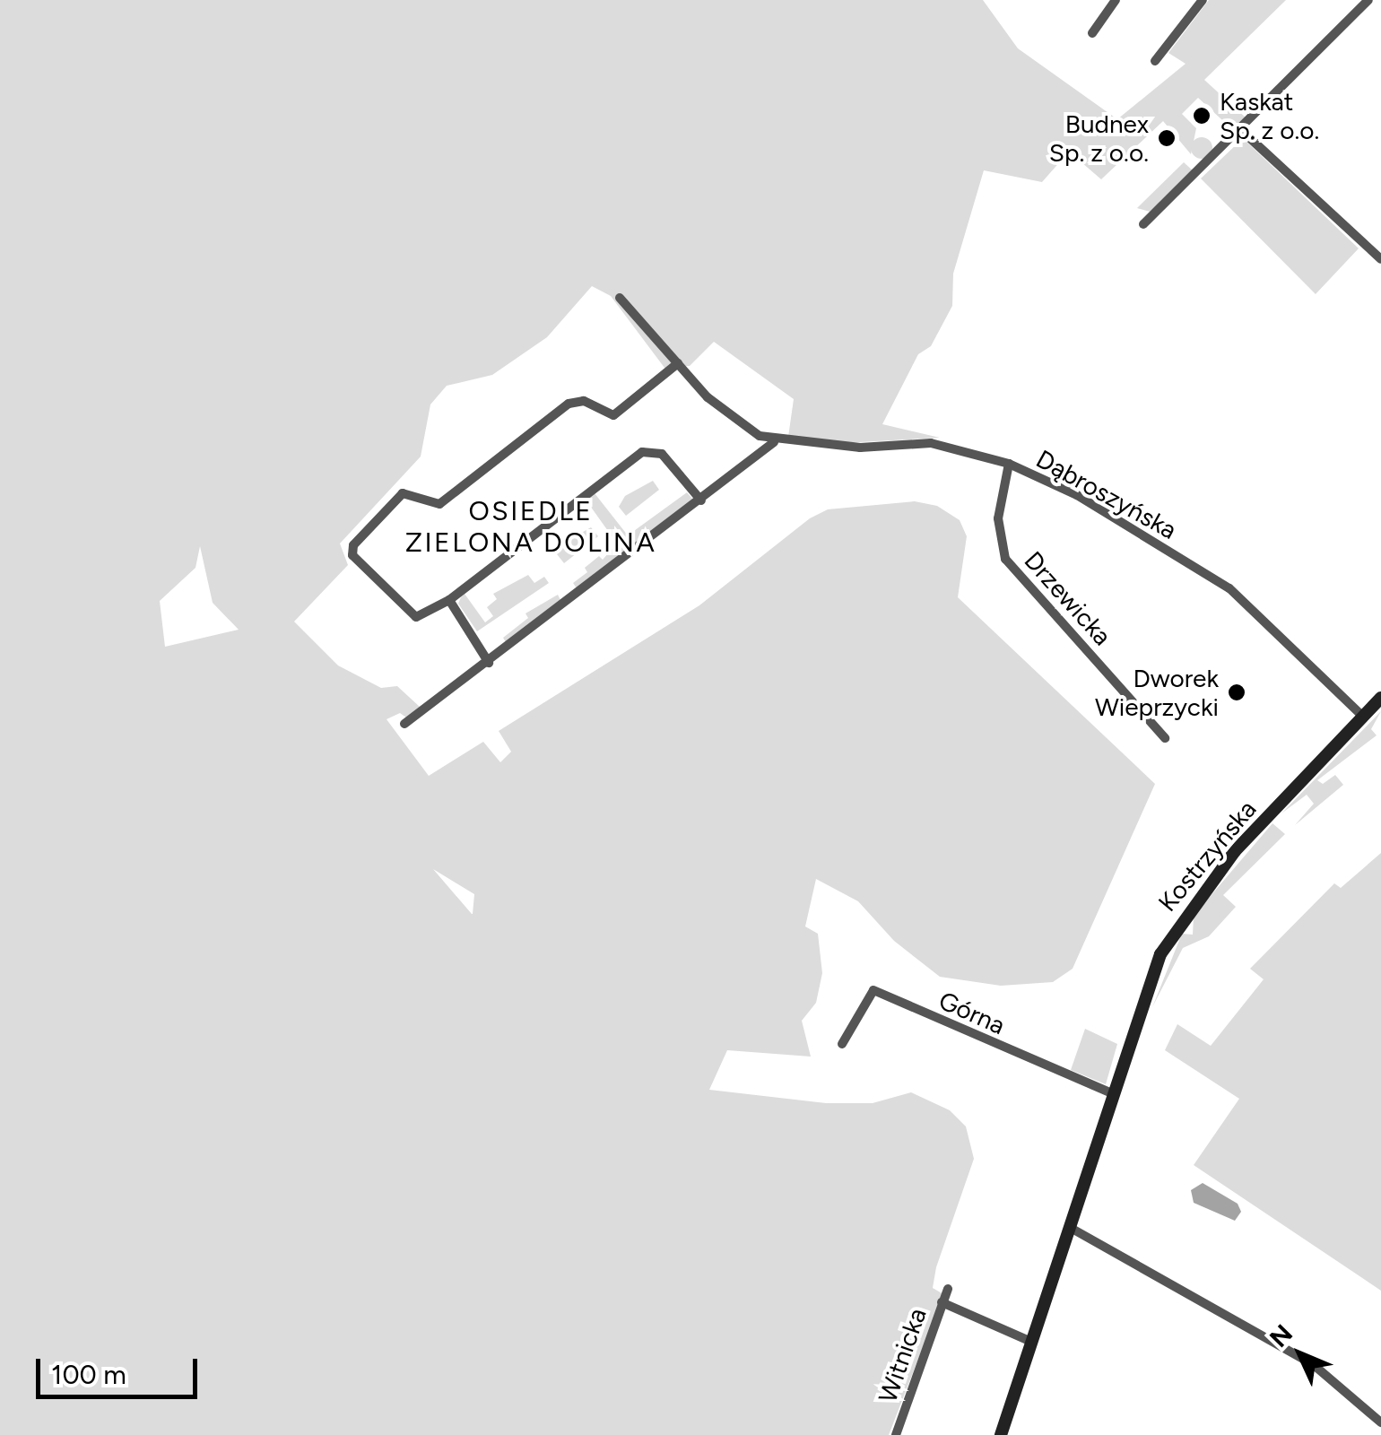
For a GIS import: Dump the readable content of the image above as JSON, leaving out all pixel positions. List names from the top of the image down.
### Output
{
  "streets": {
    "main road": ["Kostrzyńska"],
    "street": [
      "Dąbroszyńska",
      "Drzewicka",
      "Górna",
      "Witnicka"
    ]
  },
  "crossings": [
    ["Dąbroszyńska", "Drzewicka"],
    ["Dąbroszyńska", "Kostrzyńska"],
    ["Kostrzyńska", "Górna"]
  ],
  "districts": ["OSIEDLE ZIELONA DOLINA"],
  "places": ["Kaskat Sp. z o.o.", "Budnex Sp. z o.o.", "Dworek Wieprzycki"],
  "scale_bar": "100 m",
  "north": "top left"
}
